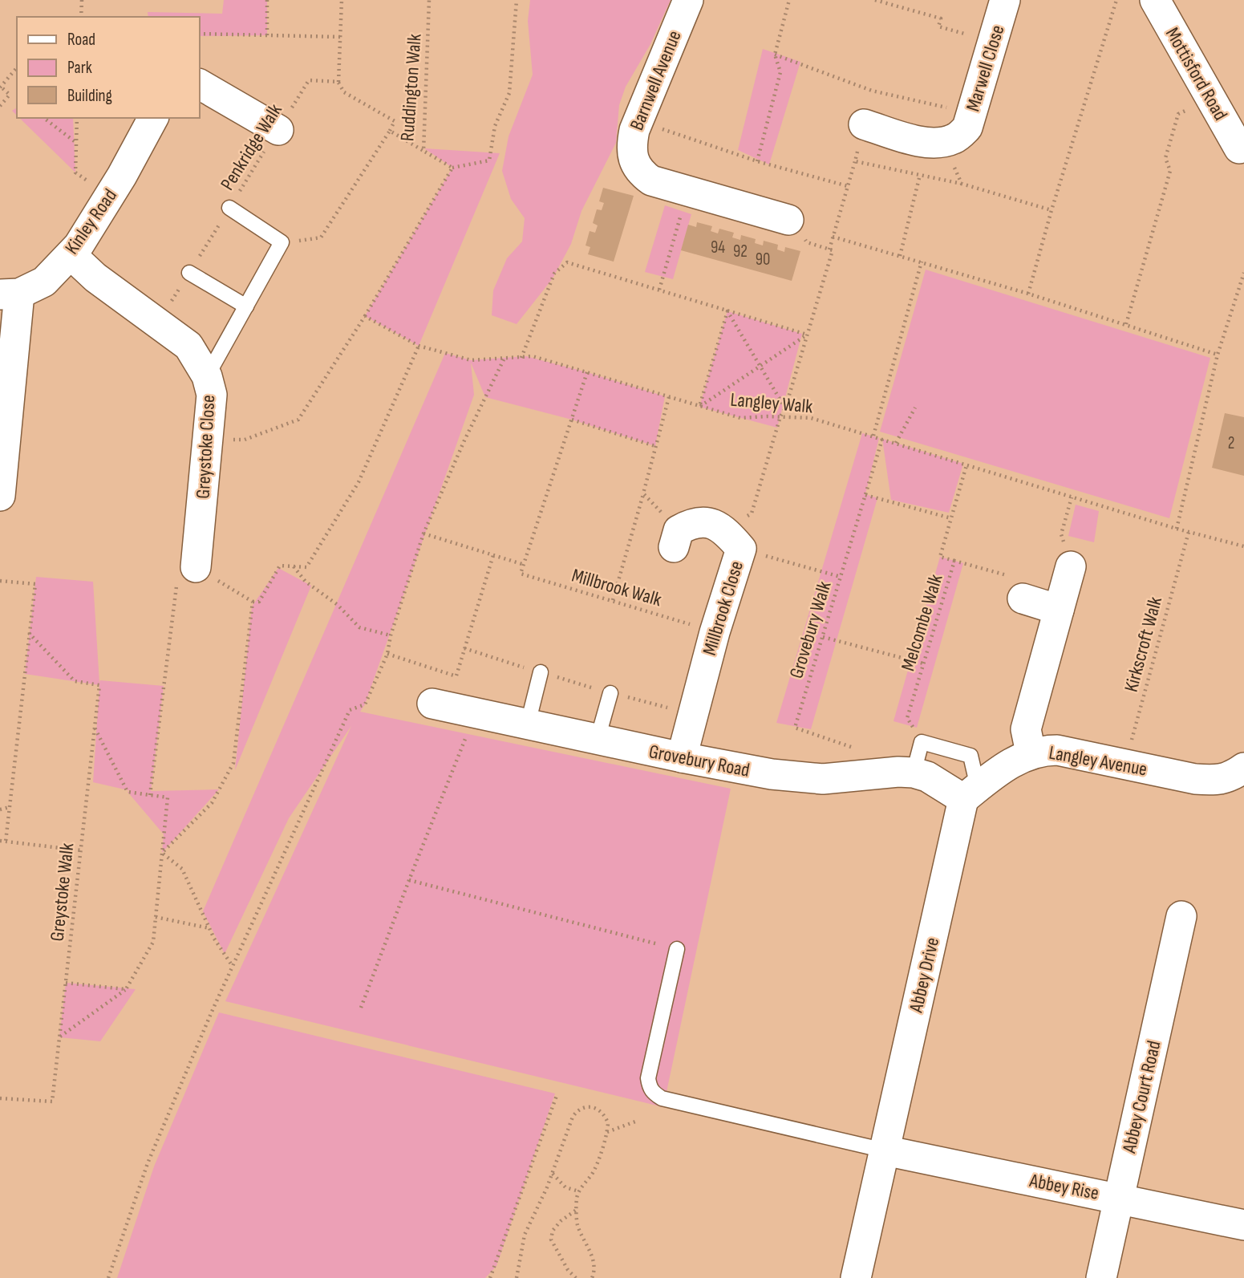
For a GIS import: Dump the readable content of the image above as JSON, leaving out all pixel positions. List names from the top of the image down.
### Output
{
  "streets": {
    "street": [
      "Marwell Close",
      "Mottisford Road",
      "Barnwell Avenue",
      "Kinley Road",
      "Greystoke Close",
      "Millbrook Close",
      "Grovebury Road",
      "Langley Avenue",
      "Abbey Drive",
      "Abbey Court Road",
      "Abbey Rise"
    ],
    "path": [
      "Ruddington Walk",
      "Penkridge Walk",
      "Langley Walk",
      "Millbrook Walk",
      "Melcombe Walk",
      "Grovebury Walk",
      "Kirkscroft Walk",
      "Greystoke Walk"
    ]
  },
  "crossings": [
    ["Penkridge Walk", "Greystoke Close"],
    ["Kinley Road", "Greystoke Close"],
    ["Langley Walk", "Grovebury Walk"],
    ["Langley Walk", "Kirkscroft Walk"],
    ["Millbrook Walk", "Millbrook Close"],
    ["Millbrook Close", "Grovebury Road"],
    ["Kirkscroft Walk", "Langley Avenue"],
    ["Grovebury Road", "Langley Avenue"],
    ["Grovebury Road", "Abbey Drive"],
    ["Langley Avenue", "Abbey Drive"],
    ["Abbey Drive", "Abbey Rise"],
    ["Abbey Court Road", "Abbey Rise"]
  ],
  "house_numbers": [
    "94",
    "92",
    "90",
    "2"
  ],
  "legend": ["Road", "Park", "Building"]
}
